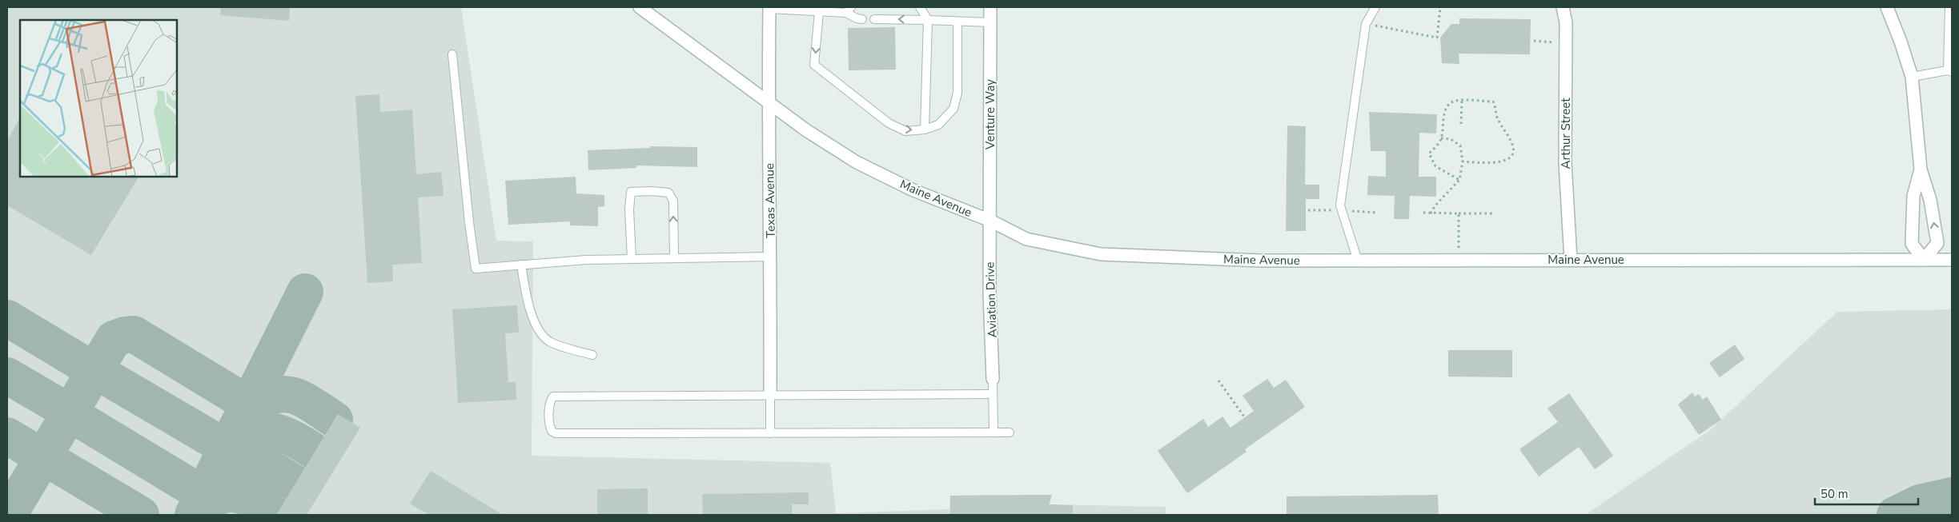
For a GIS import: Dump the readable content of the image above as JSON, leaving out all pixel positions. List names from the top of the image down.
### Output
{
  "streets": {
    "street": [
      "Venture Way",
      "Arthur Street",
      "Maine Avenue",
      "Texas Avenue",
      "Aviation Drive"
    ]
  },
  "crossings": [
    ["Venture Way", "Maine Avenue"],
    ["Venture Way", "Aviation Drive"],
    ["Arthur Street", "Maine Avenue"],
    ["Maine Avenue", "Texas Avenue"],
    ["Maine Avenue", "Aviation Drive"]
  ],
  "scale_bar": "50 m"
}
